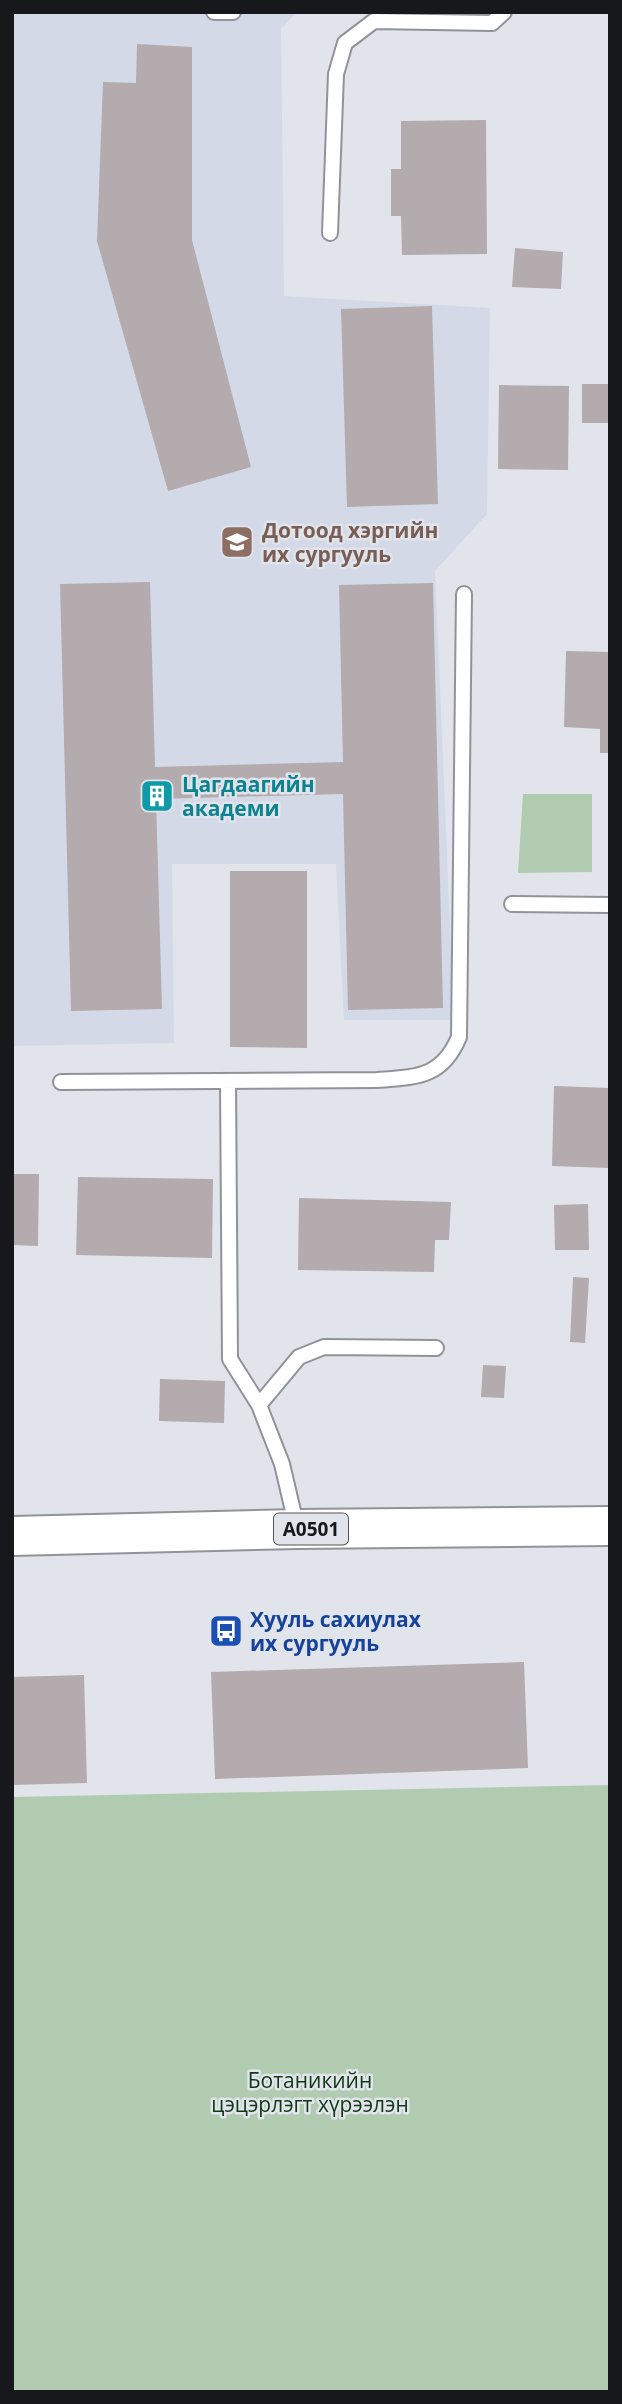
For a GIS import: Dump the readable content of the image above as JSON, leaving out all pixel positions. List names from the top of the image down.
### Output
{
  "streets": {
    "highway": ["A0501"]
  },
  "parks": ["Ботаникийн цэцэрлэгт хүрээлэн"],
  "places": {
    "school or university": ["Дотоод хэргийн их сургууль"],
    "building": ["Цагдаагийн академи"],
    "bus stop": ["Хууль сахиулах их сургууль"]
  }
}
